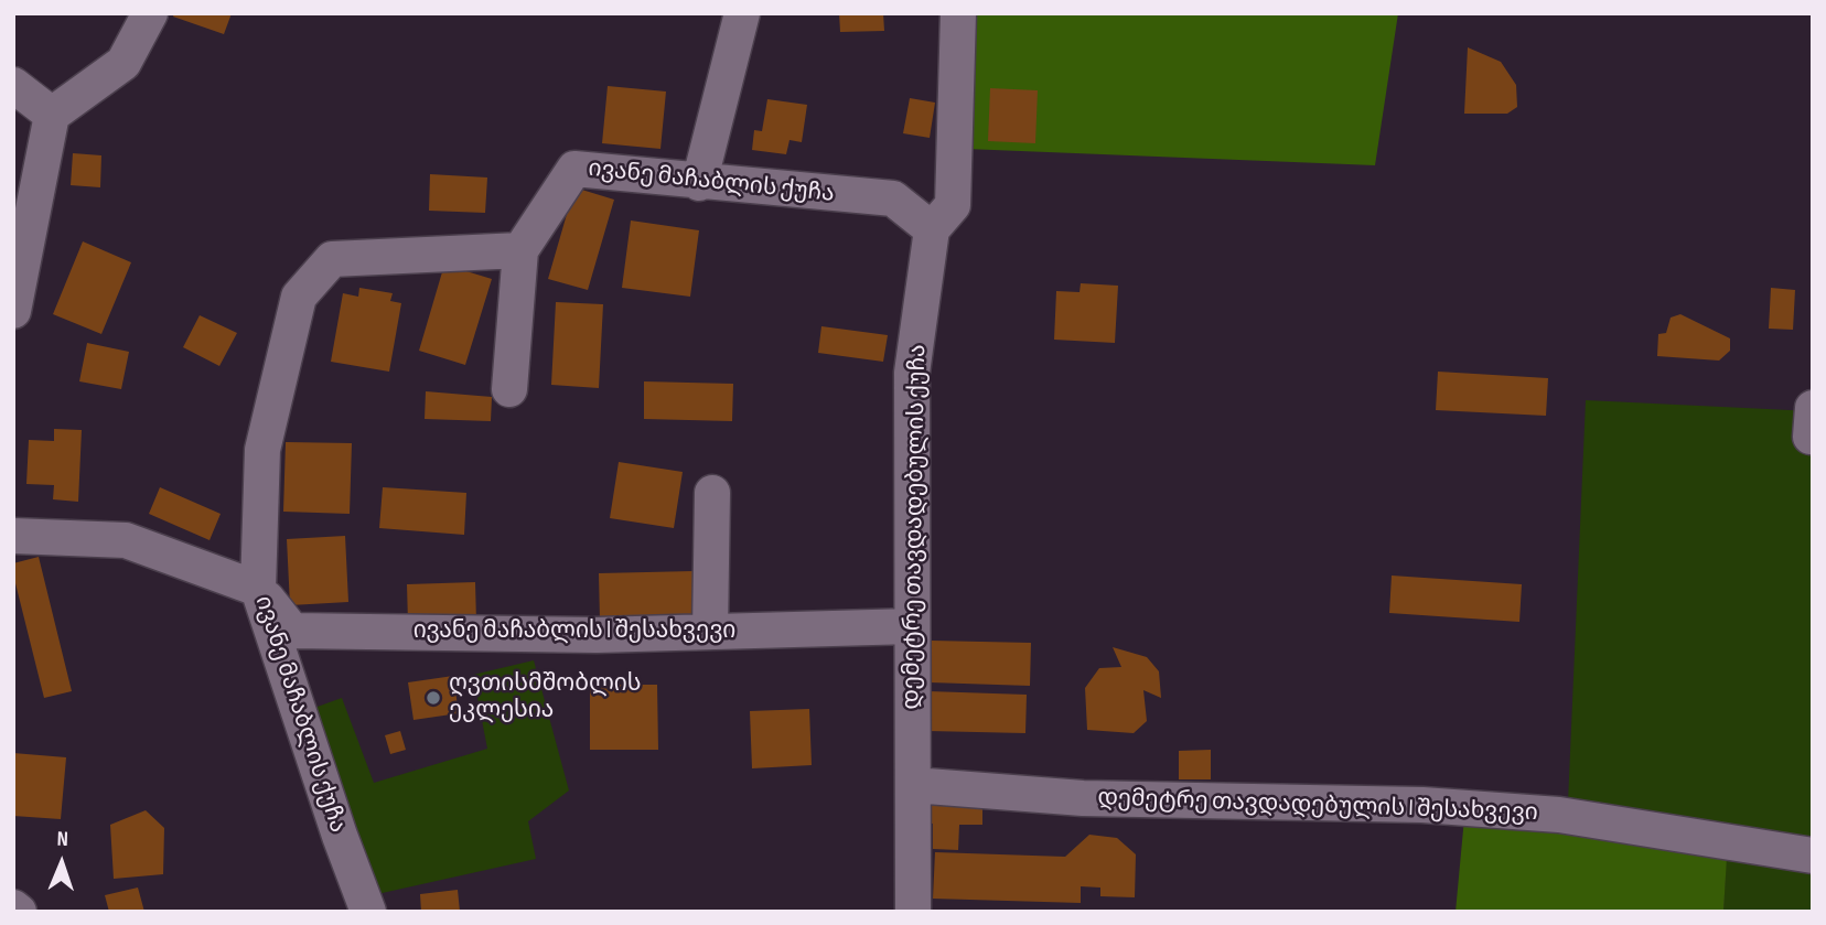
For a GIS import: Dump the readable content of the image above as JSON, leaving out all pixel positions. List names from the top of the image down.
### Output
{
  "streets": {
    "street": [
      "ივანე მაჩაბლის ქუჩა",
      "დემეტრე თავდადებულის ქუჩა",
      "ივანე მაჩაბლის I შესახვევი",
      "დემეტრე თავდადებულის I შესახვევი"
    ]
  },
  "crossings": [
    ["ივანე მაჩაბლის ქუჩა", "დემეტრე თავდადებულის ქუჩა"],
    ["ივანე მაჩაბლის ქუჩა", "ივანე მაჩაბლის I შესახვევი"],
    ["დემეტრე თავდადებულის ქუჩა", "ივანე მაჩაბლის I შესახვევი"],
    ["დემეტრე თავდადებულის ქუჩა", "დემეტრე თავდადებულის I შესახვევი"]
  ],
  "places": ["ღვთისმშობლის ეკლესია"],
  "north": "top"
}
